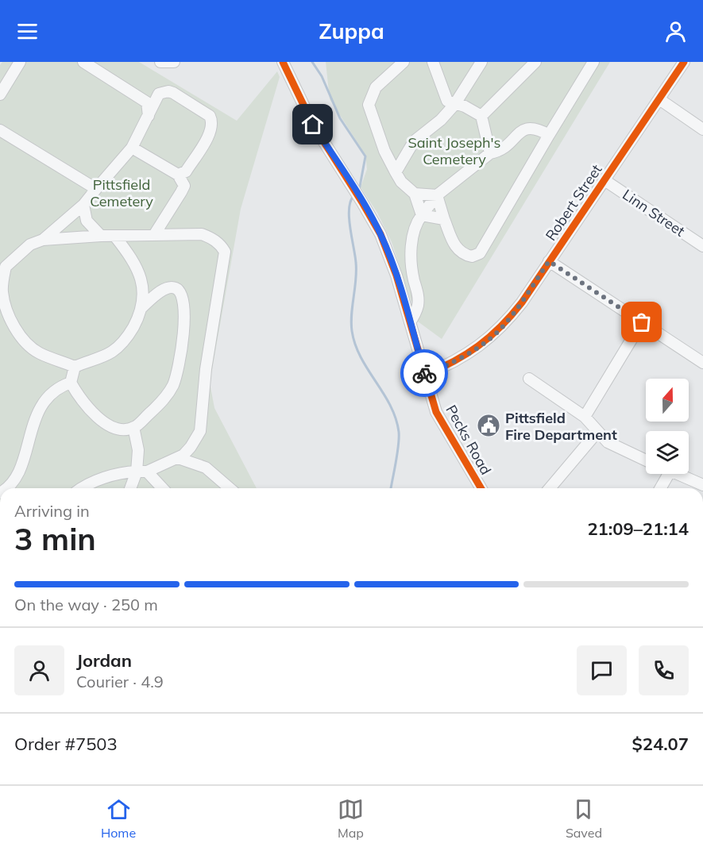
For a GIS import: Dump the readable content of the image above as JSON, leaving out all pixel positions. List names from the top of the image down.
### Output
{
  "streets": {
    "street": ["Robert Street", "Linn Street", "Pecks Road"]
  },
  "crossings": [
    ["Robert Street", "Linn Street"],
    ["Robert Street", "Pecks Road"]
  ],
  "parks": ["Saint Joseph's Cemetery", "Pittsfield Cemetery"],
  "places": {
    "public building": ["Pittsfield Fire Department"]
  },
  "north": "top",
  "page": {
    "header": "Zuppa",
    "heading": ["3 min", "Arriving in", "21:09–21:14"],
    "panel": [
      "Jordan",
      "Courier · 4.9",
      "Order #7503",
      "$24.07"
    ],
    "bar": "On the way · 250 m",
    "tabs": ["Home", "Map", "Saved"]
  }
}
